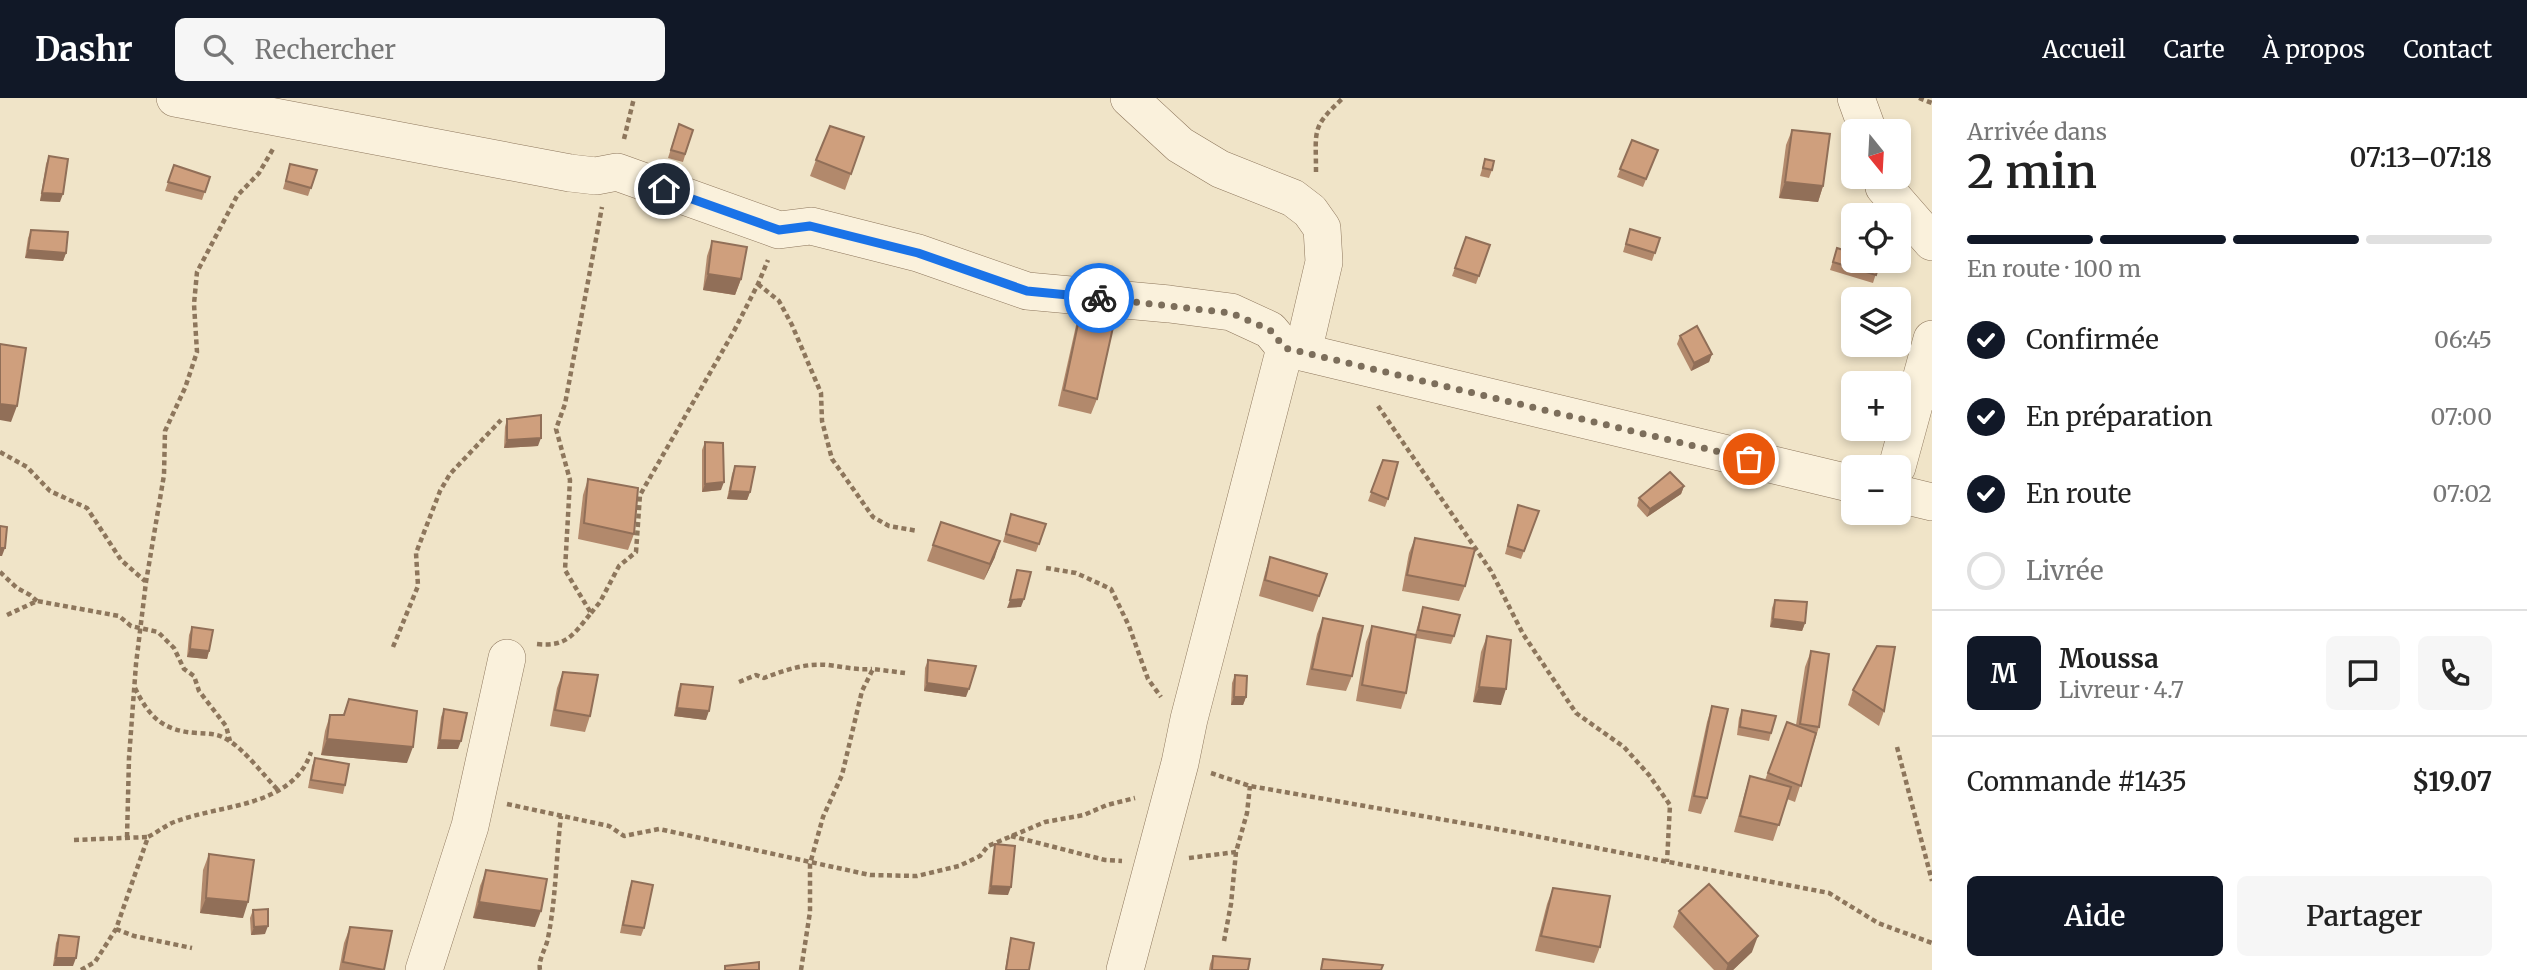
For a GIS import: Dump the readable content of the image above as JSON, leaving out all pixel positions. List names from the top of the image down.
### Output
{
  "north": "bottom",
  "page": {
    "header": "Dashr",
    "search": "Rechercher",
    "nav": [
      "Accueil",
      "Carte",
      "À propos",
      "Contact"
    ],
    "heading": ["2 min", "Arrivée dans", "07:13–07:18"],
    "panel": [
      "Moussa",
      "Livreur · 4.7",
      "Commande #1435",
      "$19.07"
    ],
    "map_buttons": ["+", "−"],
    "bar": "En route · 100 m",
    "list": [
      ["Confirmée", "06:45"],
      ["En préparation", "07:00"],
      ["En route", "07:02"],
      "Livrée"
    ],
    "round": "M",
    "buttons": ["Aide", "Partager"]
  }
}
